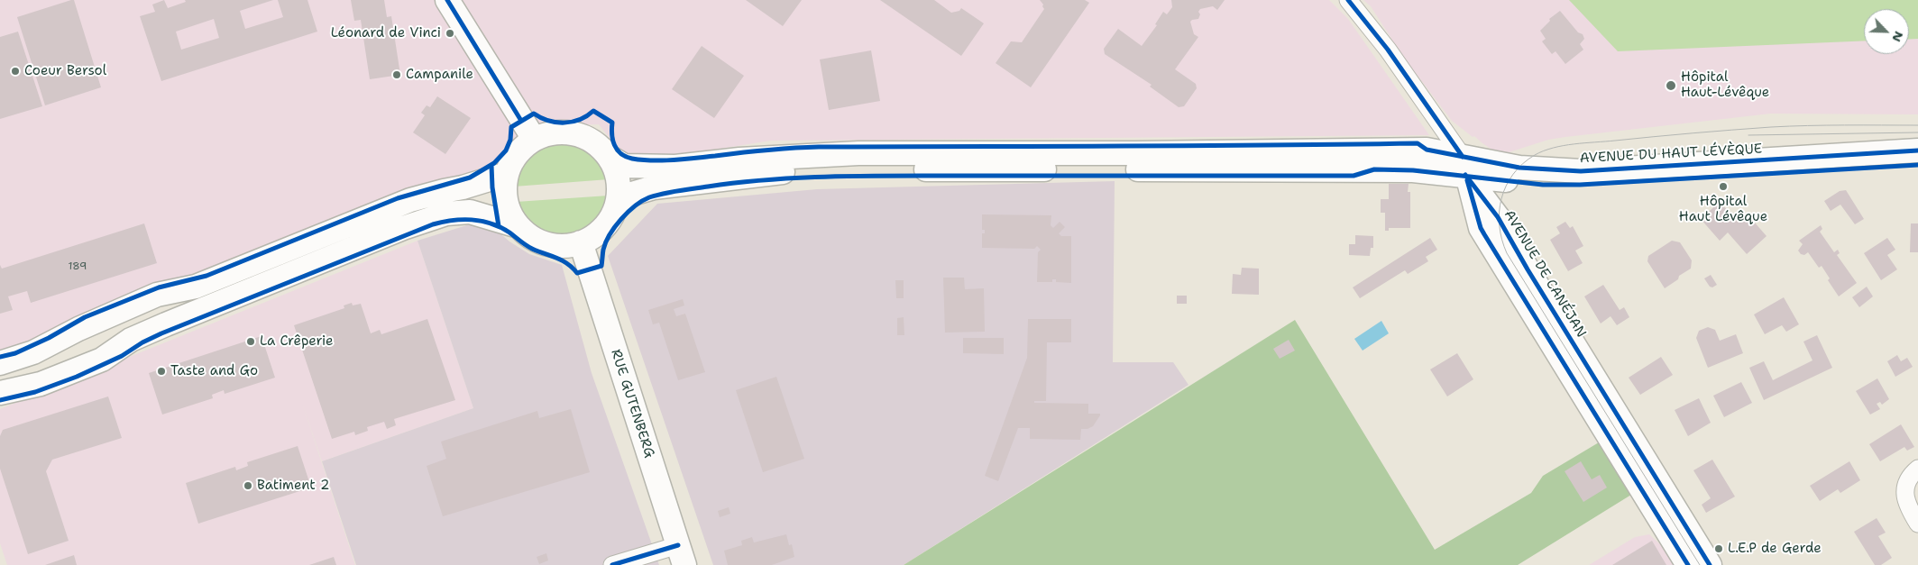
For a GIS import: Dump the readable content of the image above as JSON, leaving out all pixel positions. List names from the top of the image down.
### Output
{
  "streets": {
    "main road": ["AVENUE DU HAUT LÉVÈQUE", "AVENUE DE CANÉJAN", "RUE GUTENBERG"]
  },
  "crossings": [
    ["AVENUE DU HAUT LÉVÈQUE", "AVENUE DE CANÉJAN"],
    ["AVENUE DU HAUT LÉVÈQUE", "RUE GUTENBERG"]
  ],
  "places": [
    "Léonard de Vinci",
    "Coeur Bersol",
    "Campanile",
    "Hôpital Haut-Lévêque",
    "Hôpital Haut Lévêque",
    "La Crêperie",
    "Taste and Go",
    "Batiment 2",
    "L.E.P de Gerde"
  ],
  "house_numbers": ["189"],
  "north": "bottom right"
}
